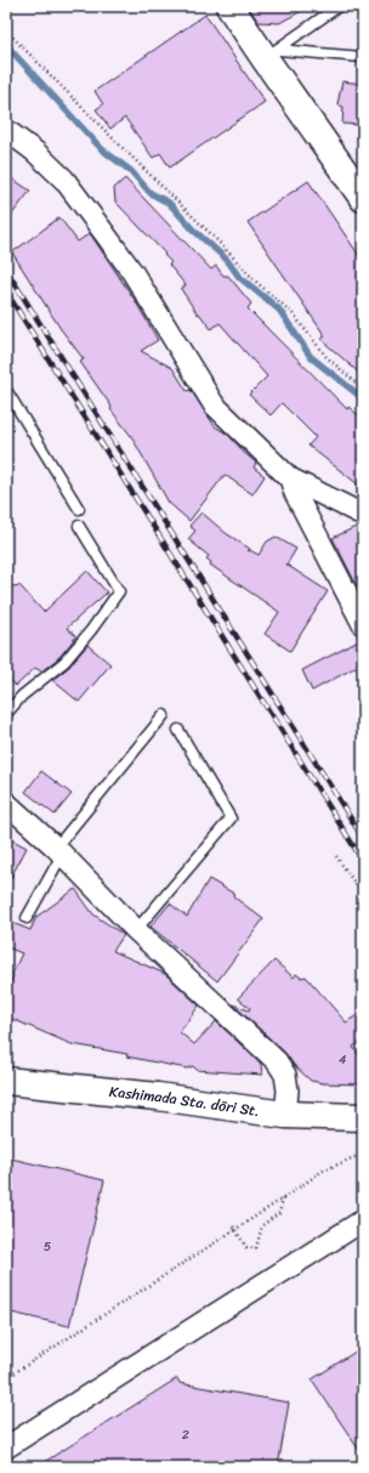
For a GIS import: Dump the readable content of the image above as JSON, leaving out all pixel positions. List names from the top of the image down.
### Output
{
  "streets": {
    "street": ["Kashimada Sta. dōri St."]
  },
  "house_numbers": ["4", "5", "2"]
}
